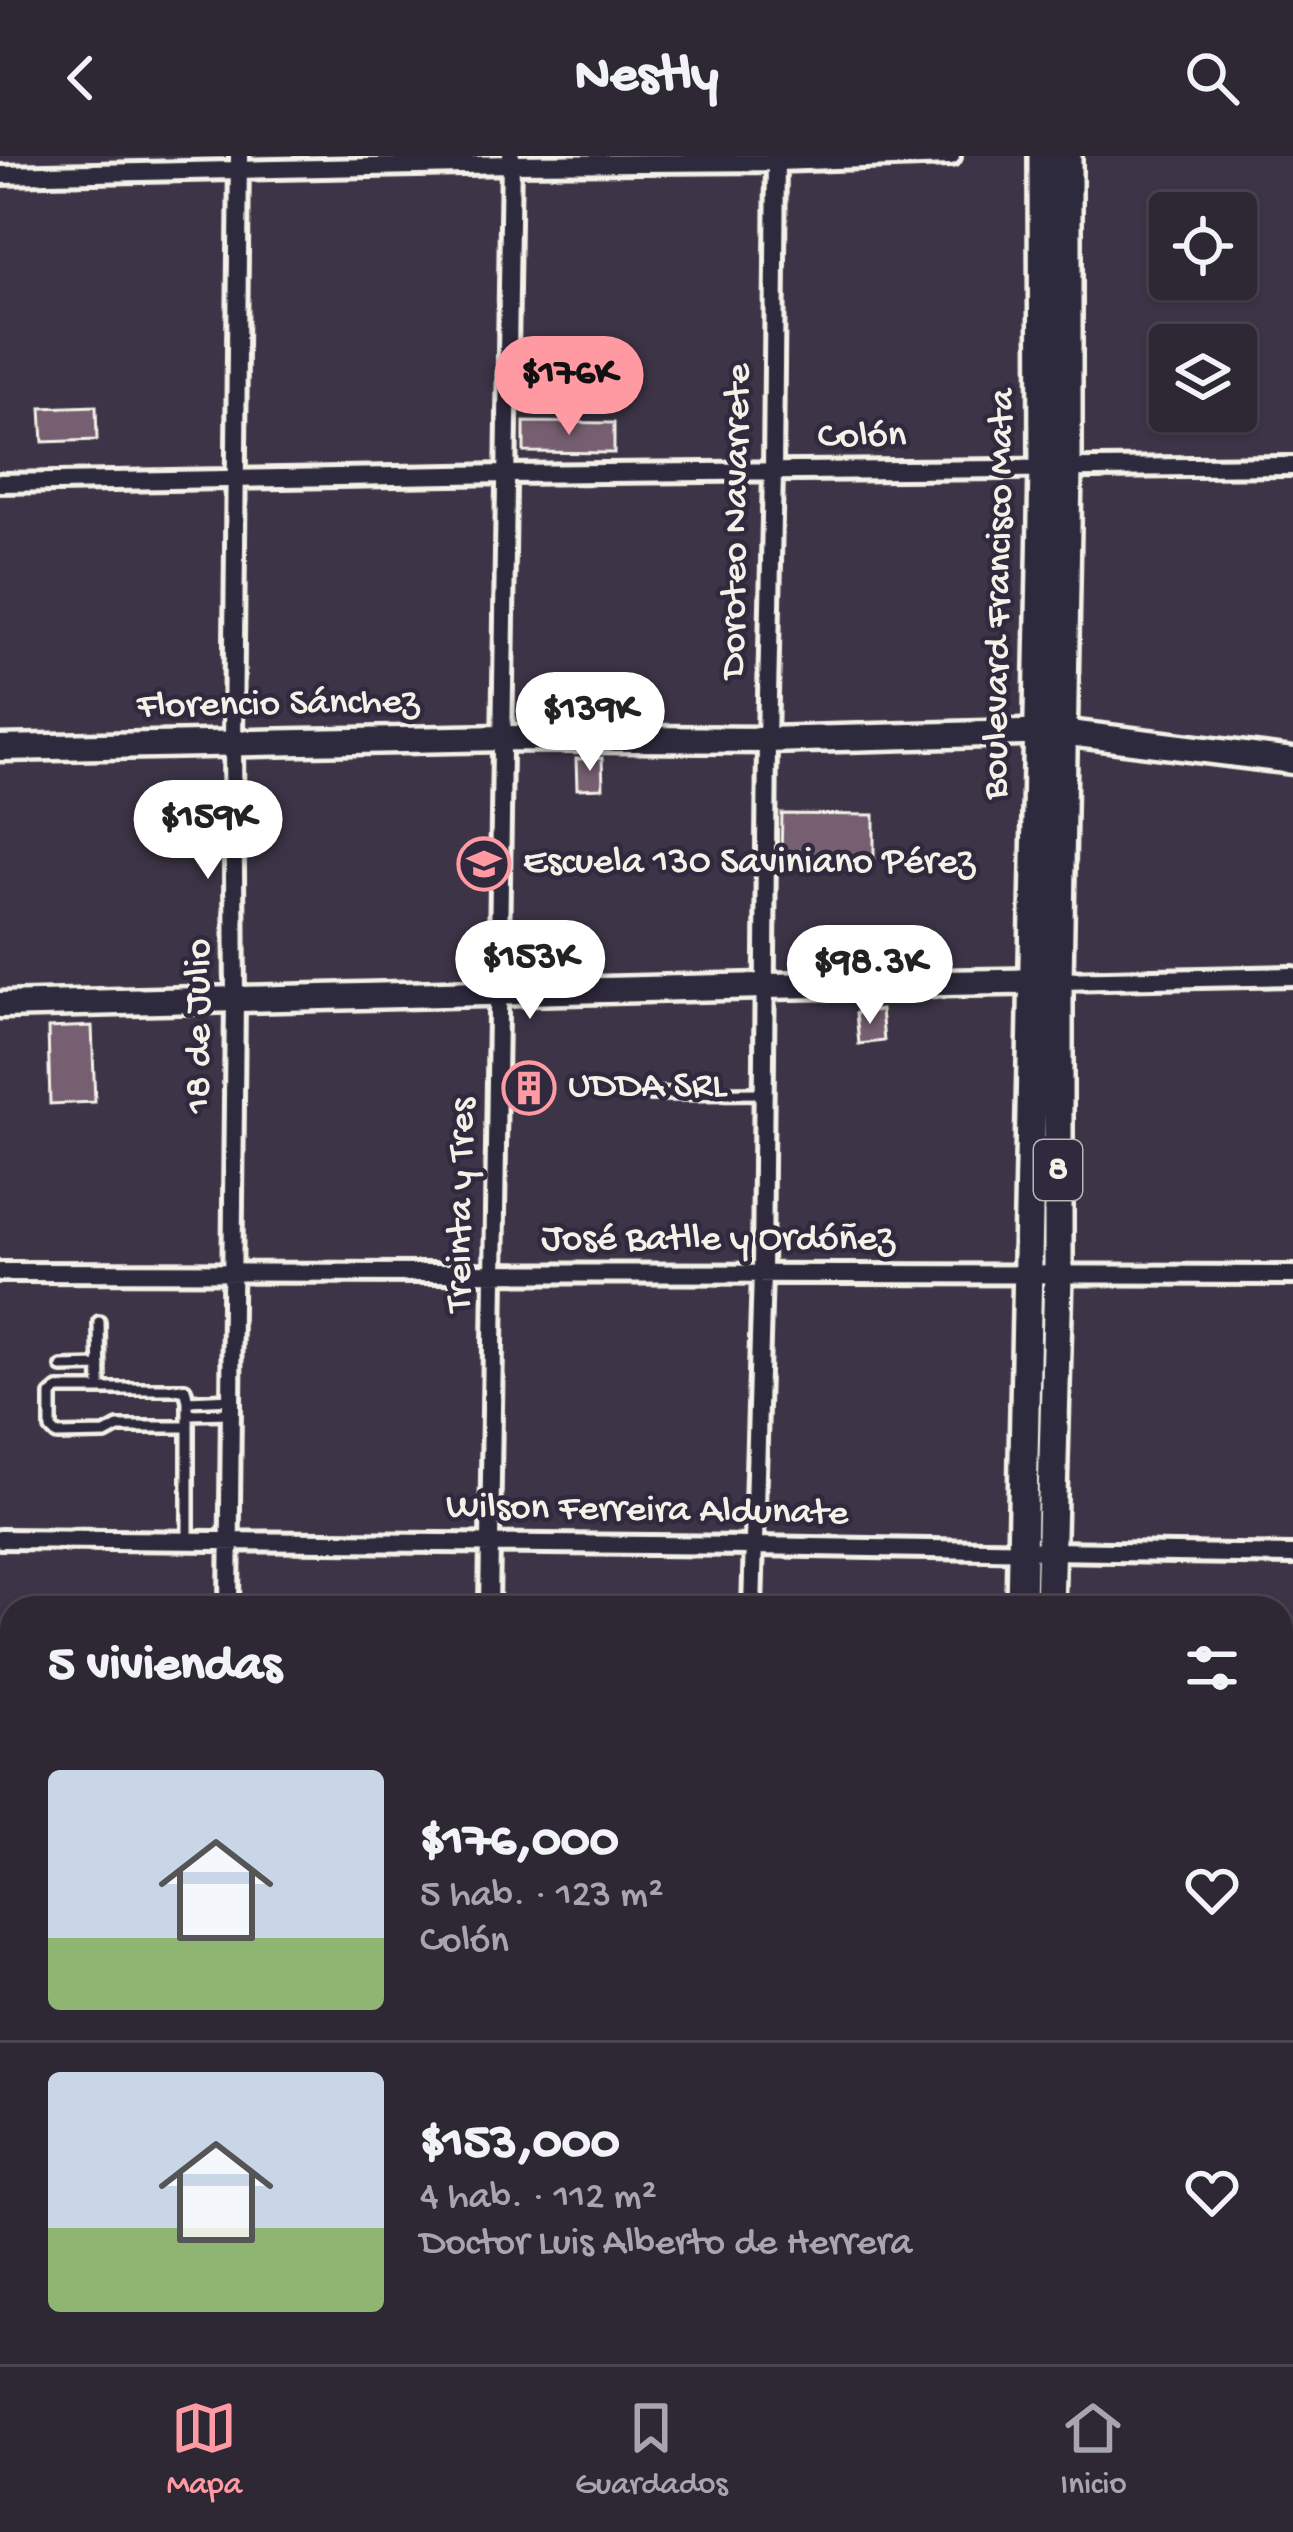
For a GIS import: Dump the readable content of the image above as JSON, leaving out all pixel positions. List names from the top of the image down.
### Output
{
  "streets": {
    "main road": ["Boulevard Francisco Mata", "8"],
    "street": [
      "Colón",
      "Doroteo Navarrete",
      "Florencio Sánchez",
      "18 de Julio",
      "Treinta y Tres",
      "José Batlle y Ordóñez",
      "Wilson Ferreira Aldunate"
    ]
  },
  "crossings": [
    ["Colón", "Doroteo Navarrete"],
    ["Colón", "Boulevard Francisco Mata"],
    ["Colón", "18 de Julio"],
    ["Colón", "Treinta y Tres"],
    ["Doroteo Navarrete", "Florencio Sánchez"],
    ["Doroteo Navarrete", "José Batlle y Ordóñez"],
    ["Doroteo Navarrete", "Wilson Ferreira Aldunate"],
    ["Boulevard Francisco Mata", "Florencio Sánchez"],
    ["Boulevard Francisco Mata", "José Batlle y Ordóñez"],
    ["Boulevard Francisco Mata", "Wilson Ferreira Aldunate"],
    ["Florencio Sánchez", "18 de Julio"],
    ["Florencio Sánchez", "Treinta y Tres"],
    ["18 de Julio", "José Batlle y Ordóñez"],
    ["18 de Julio", "Wilson Ferreira Aldunate"],
    ["Treinta y Tres", "José Batlle y Ordóñez"],
    ["Treinta y Tres", "Wilson Ferreira Aldunate"]
  ],
  "places": {
    "school or university": ["Escuela 130 Saviniano Pérez"],
    "building": ["UDDA SRL"]
  },
  "page": {
    "header": "Nestly",
    "price": [
      "$176K",
      "$139K",
      "$159K",
      "$153K",
      "$98.3K"
    ],
    "heading": "5 viviendas",
    "list": [
      {
        "name": "$176,000",
        "note": "5 hab. · 123 m² · Colón"
      },
      {
        "name": "$153,000",
        "note": "4 hab. · 112 m² · Doctor Luis Alberto de Herrera"
      }
    ],
    "tabs": ["Mapa", "Guardados", "Inicio"]
  }
}
